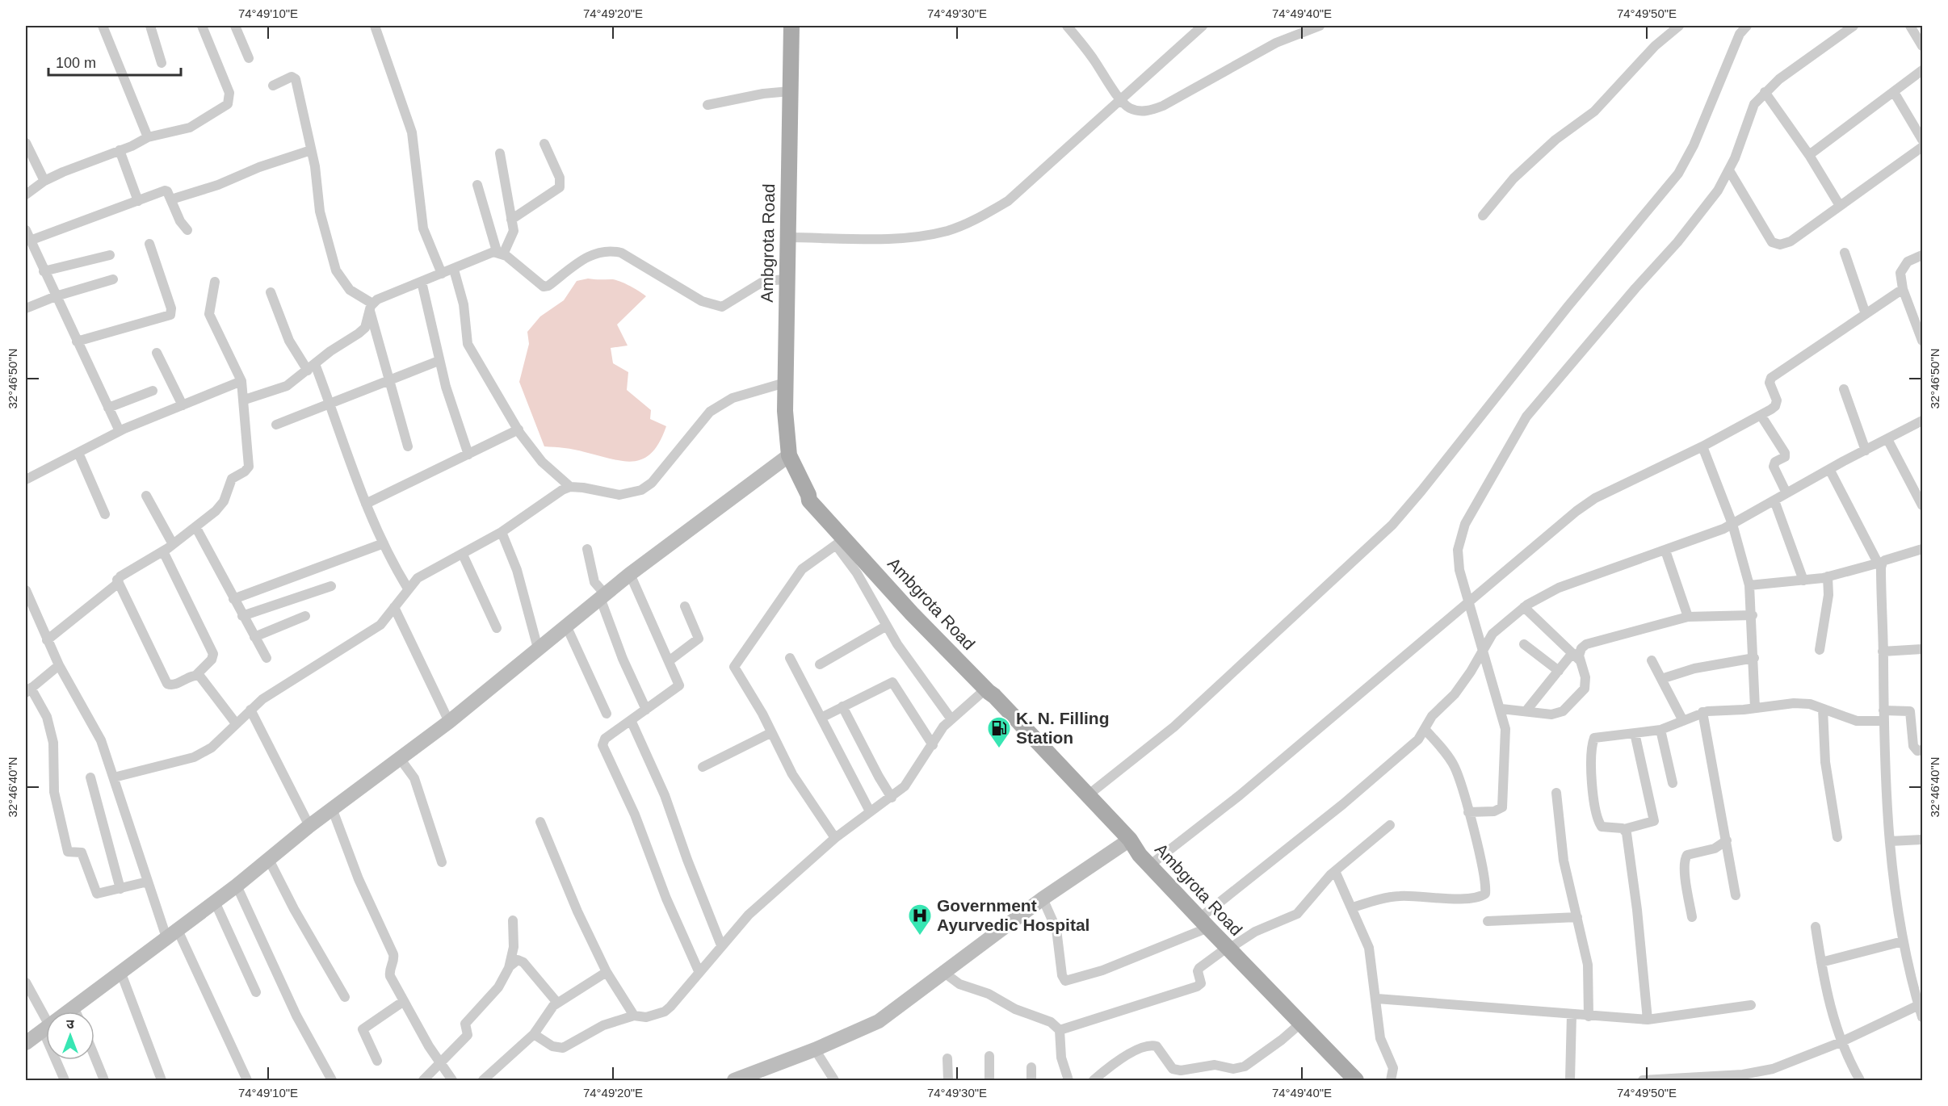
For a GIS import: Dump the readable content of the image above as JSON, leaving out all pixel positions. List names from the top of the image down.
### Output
{
  "streets": {
    "main road": ["Ambgrota Road"]
  },
  "places": {
    "fuel station": ["K. N. Filling Station"],
    "hospital": ["Government Ayurvedic Hospital"]
  },
  "scale_bar": "100 m",
  "north": "top",
  "coordinates": [
    "74°49'10\"E",
    "74°49'20\"E",
    "74°49'30\"E",
    "74°49'40\"E",
    "74°49'50\"E",
    "32°46'50\"N",
    "32°46'40\"N"
  ]
}
